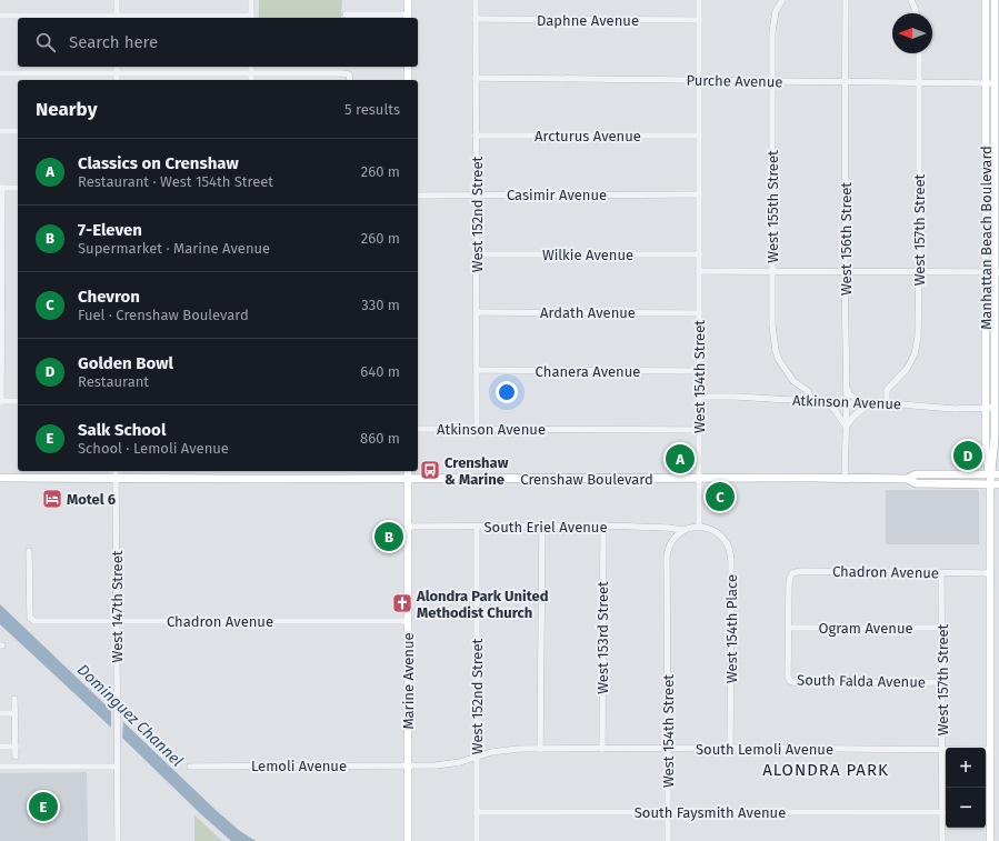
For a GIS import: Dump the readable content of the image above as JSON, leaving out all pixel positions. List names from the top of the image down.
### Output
{
  "streets": {
    "main road": ["Manhattan Beach Boulevard", "Crenshaw Boulevard", "Marine Avenue"],
    "street": [
      "Daphne Avenue",
      "Purche Avenue",
      "Arcturus Avenue",
      "Casimir Avenue",
      "West 155th Street",
      "West 152nd Street",
      "West 157th Street",
      "West 156th Street",
      "Wilkie Avenue",
      "Ardath Avenue",
      "Chanera Avenue",
      "West 154th Street",
      "Atkinson Avenue",
      "South Eriel Avenue",
      "Chadron Avenue",
      "West 147th Street",
      "Ogram Avenue",
      "West 154th Place",
      "West 153rd Street",
      "South Falda Avenue",
      "South Lemoli Avenue",
      "Lemoli Avenue",
      "South Faysmith Avenue"
    ]
  },
  "crossings": [
    ["Daphne Avenue", "West 152nd Street"],
    ["Daphne Avenue", "West 154th Street"],
    ["Purche Avenue", "West 155th Street"],
    ["Purche Avenue", "West 152nd Street"],
    ["Purche Avenue", "West 157th Street"],
    ["Purche Avenue", "Manhattan Beach Boulevard"],
    ["Purche Avenue", "West 156th Street"],
    ["Purche Avenue", "West 154th Street"],
    ["Arcturus Avenue", "West 152nd Street"],
    ["Arcturus Avenue", "West 154th Street"],
    ["Casimir Avenue", "West 152nd Street"],
    ["Casimir Avenue", "West 154th Street"],
    ["West 155th Street", "Atkinson Avenue"],
    ["West 152nd Street", "Wilkie Avenue"],
    ["West 152nd Street", "Ardath Avenue"],
    ["West 152nd Street", "Chanera Avenue"],
    ["West 152nd Street", "Atkinson Avenue"],
    ["West 152nd Street", "South Eriel Avenue"],
    ["West 152nd Street", "South Lemoli Avenue"],
    ["West 152nd Street", "South Faysmith Avenue"],
    ["West 157th Street", "Atkinson Avenue"],
    ["West 157th Street", "Chadron Avenue"],
    ["West 157th Street", "Ogram Avenue"],
    ["West 157th Street", "South Falda Avenue"],
    ["West 157th Street", "South Lemoli Avenue"],
    ["West 157th Street", "South Faysmith Avenue"],
    ["Manhattan Beach Boulevard", "Atkinson Avenue"],
    ["Manhattan Beach Boulevard", "Crenshaw Boulevard"],
    ["Manhattan Beach Boulevard", "Chadron Avenue"],
    ["Manhattan Beach Boulevard", "South Lemoli Avenue"],
    ["West 156th Street", "Atkinson Avenue"],
    ["West 156th Street", "Crenshaw Boulevard"],
    ["Wilkie Avenue", "West 154th Street"],
    ["Ardath Avenue", "West 154th Street"],
    ["Chanera Avenue", "West 154th Street"],
    ["West 154th Street", "Atkinson Avenue"],
    ["West 154th Street", "Crenshaw Boulevard"],
    ["West 154th Street", "South Eriel Avenue"],
    ["West 154th Street", "West 154th Place"],
    ["West 154th Street", "South Lemoli Avenue"],
    ["West 154th Street", "South Faysmith Avenue"],
    ["Crenshaw Boulevard", "West 147th Street"],
    ["Crenshaw Boulevard", "Marine Avenue"],
    ["South Eriel Avenue", "West 153rd Street"],
    ["South Eriel Avenue", "Marine Avenue"],
    ["Chadron Avenue", "West 147th Street"],
    ["Chadron Avenue", "Ogram Avenue"],
    ["Chadron Avenue", "Marine Avenue"],
    ["Chadron Avenue", "South Falda Avenue"],
    ["Ogram Avenue", "South Falda Avenue"],
    ["West 154th Place", "South Lemoli Avenue"],
    ["West 153rd Street", "South Lemoli Avenue"],
    ["Marine Avenue", "South Lemoli Avenue"],
    ["Marine Avenue", "Lemoli Avenue"],
    ["South Lemoli Avenue", "Lemoli Avenue"]
  ],
  "districts": ["ALONDRA PARK"],
  "water": ["Dominguez Channel"],
  "places": {
    "bus stop": ["Crenshaw & Marine"],
    "hotel": ["Motel 6"],
    "church": ["Alondra Park United Methodist Church"]
  },
  "north": "left",
  "page": {
    "search": "Search here",
    "heading": ["Nearby", "5 results"],
    "list": [
      {
        "mark": "A",
        "name": "Classics on Crenshaw",
        "note": "Restaurant · West 154th Street",
        "value": "260 m"
      },
      {
        "mark": "B",
        "name": "7-Eleven",
        "note": "Supermarket · Marine Avenue",
        "value": "260 m"
      },
      {
        "mark": "C",
        "name": "Chevron",
        "note": "Fuel · Crenshaw Boulevard",
        "value": "330 m"
      },
      {
        "mark": "D",
        "name": "Golden Bowl",
        "note": "Restaurant",
        "value": "640 m"
      },
      {
        "mark": "E",
        "name": "Salk School",
        "note": "School · Lemoli Avenue",
        "value": "860 m"
      }
    ],
    "pins": [
      "D",
      "A",
      "C",
      "B",
      "E"
    ],
    "map_buttons": ["+", "−"]
  }
}
